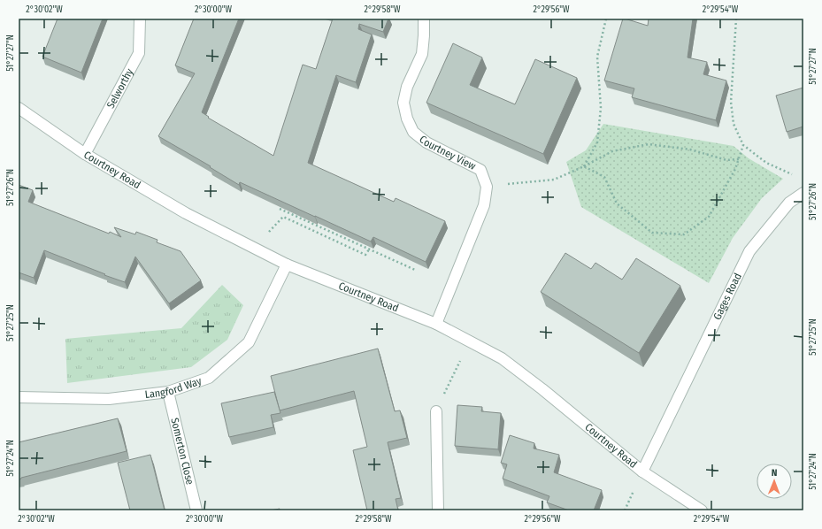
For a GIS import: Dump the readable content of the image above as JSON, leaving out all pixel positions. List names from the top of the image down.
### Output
{
  "streets": {
    "street": [
      "Selworthy",
      "Courtney View",
      "Courtney Road",
      "Gages Road",
      "Langford Way",
      "Somerton Close"
    ]
  },
  "crossings": [
    ["Selworthy", "Courtney Road"],
    ["Courtney View", "Courtney Road"],
    ["Courtney Road", "Gages Road"],
    ["Courtney Road", "Langford Way"],
    ["Langford Way", "Somerton Close"]
  ],
  "north": "top",
  "coordinates": [
    "2°30'02\"W",
    "2°30'00\"W",
    "2°29'58\"W",
    "2°29'56\"W",
    "2°29'54\"W",
    "51°27'27\"N",
    "51°27'26\"N",
    "51°27'25\"N",
    "51°27'24\"N"
  ]
}
